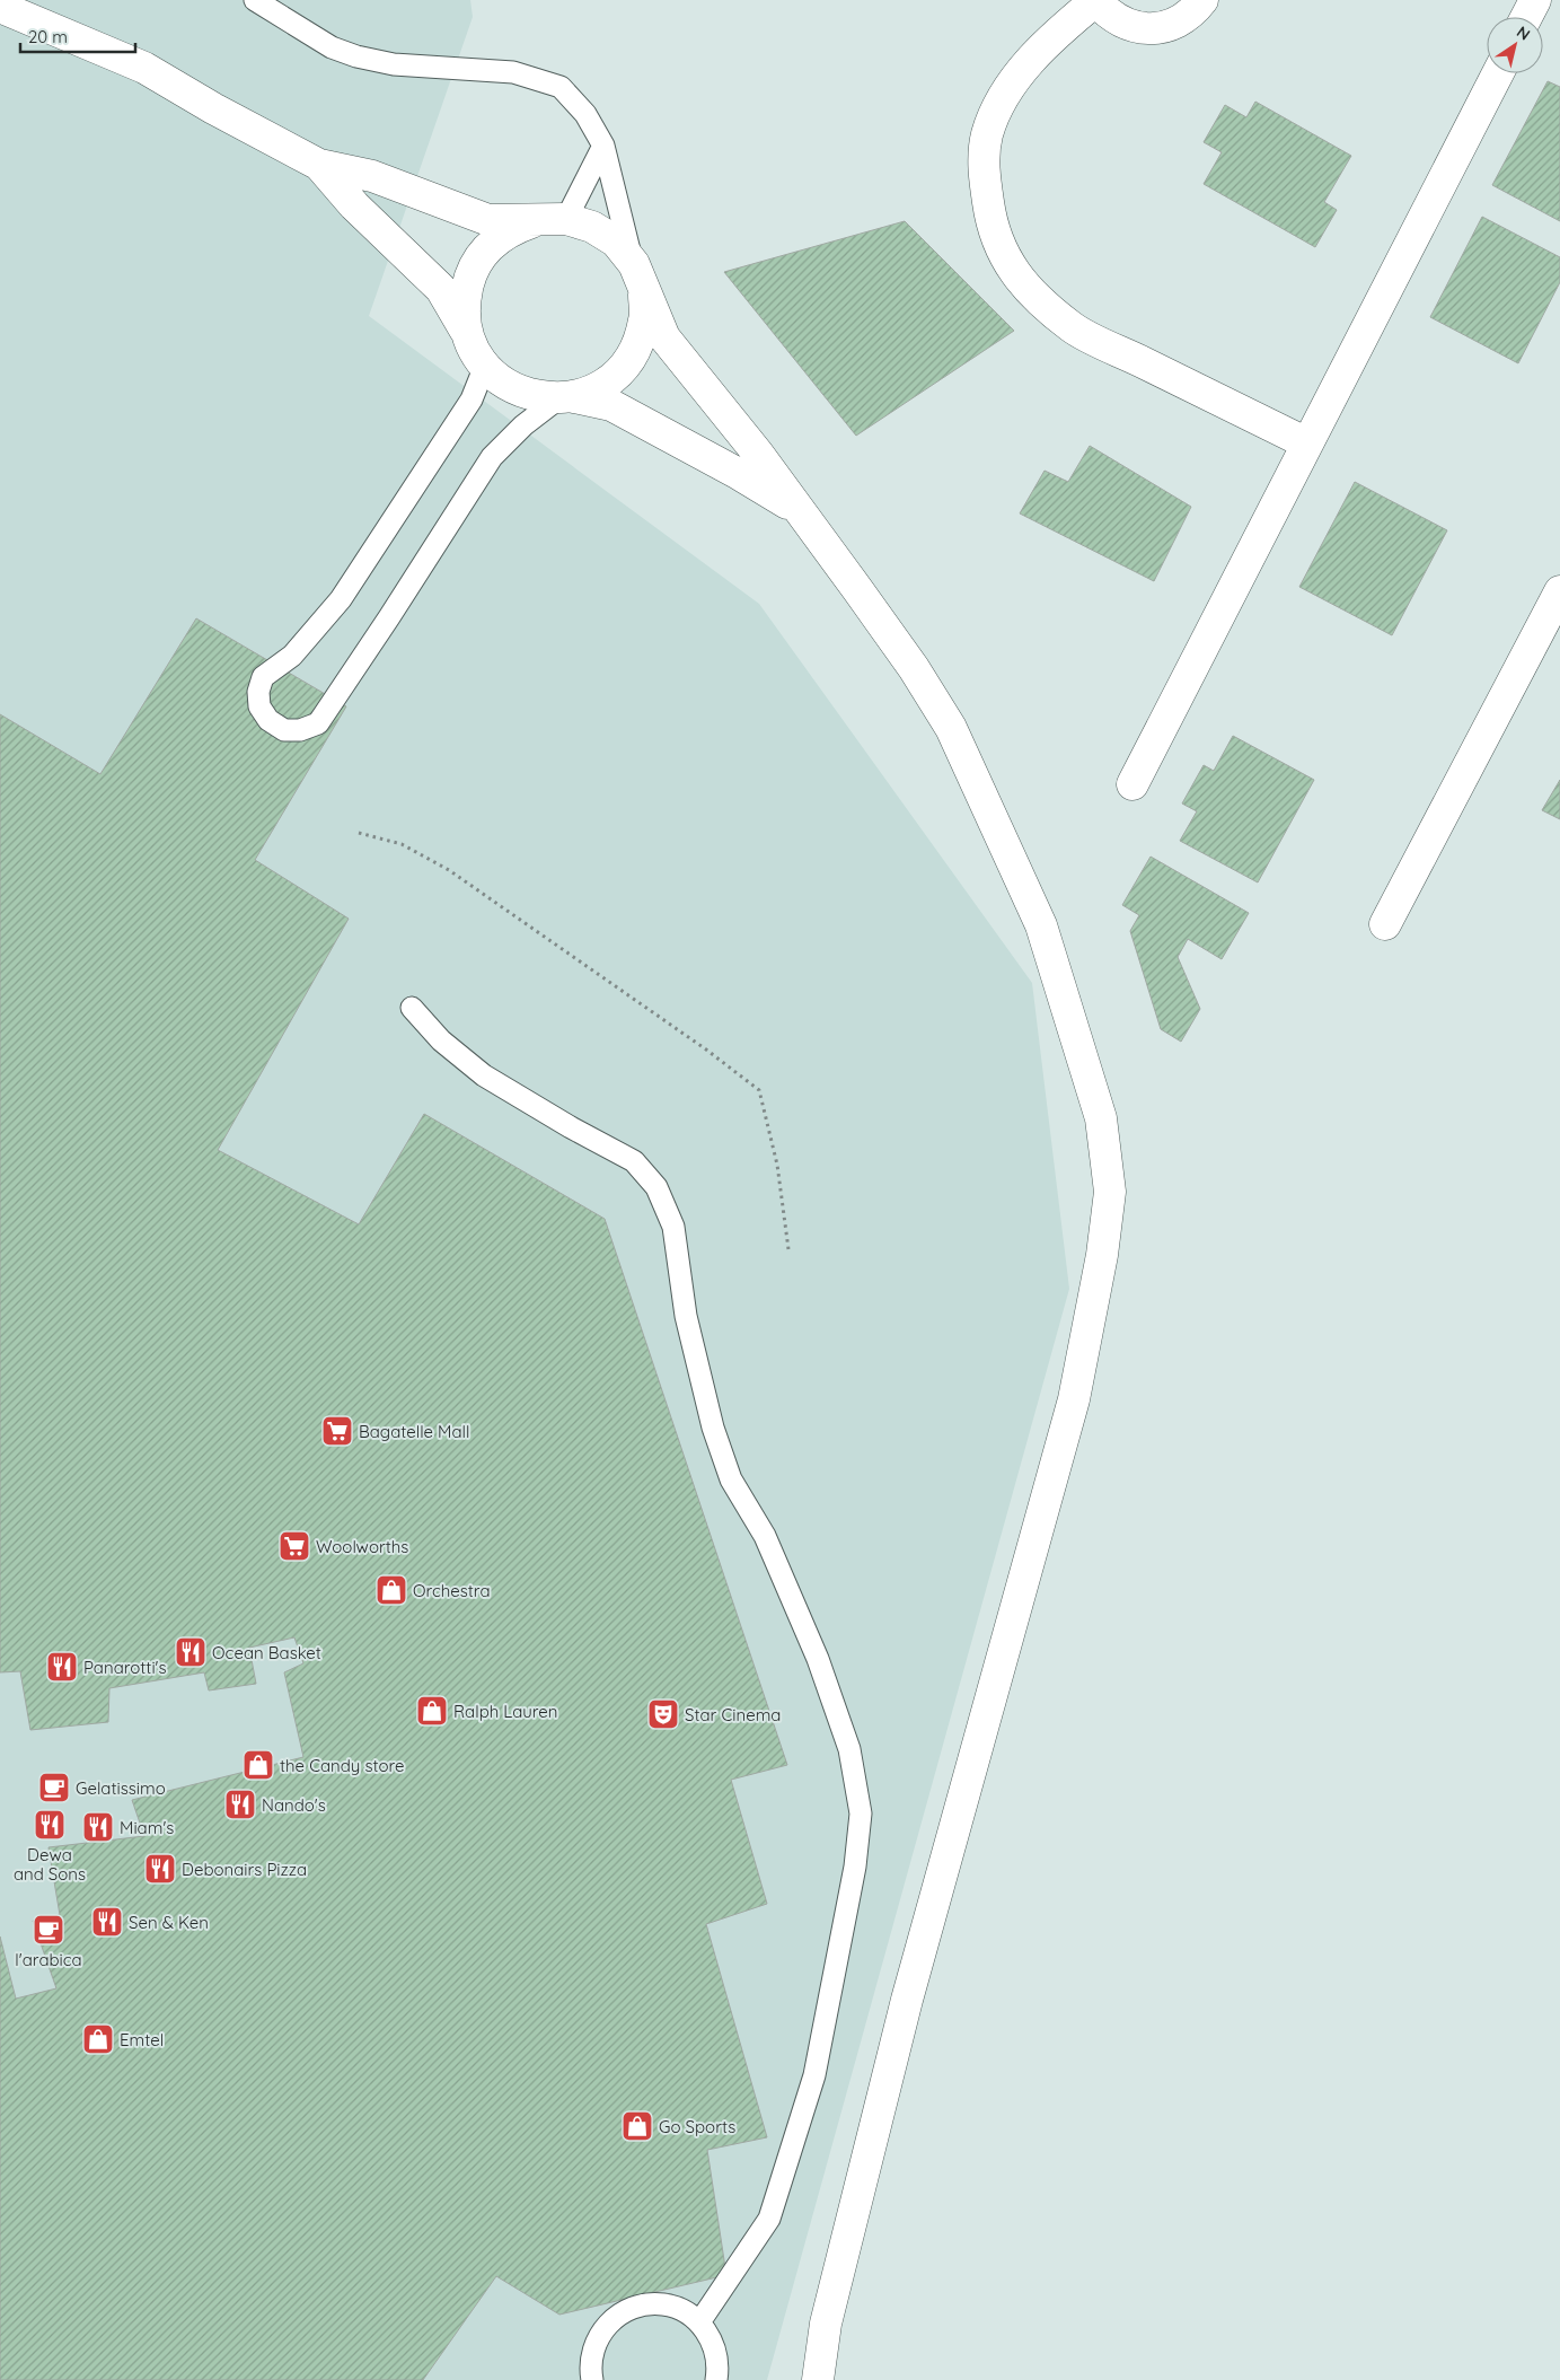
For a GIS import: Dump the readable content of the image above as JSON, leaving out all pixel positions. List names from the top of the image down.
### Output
{
  "places": {
    "supermarket": ["Bagatelle Mall", "Woolworths"],
    "shop": [
      "Orchestra",
      "Ralph Lauren",
      "the Candy store",
      "Emtel",
      "Go Sports"
    ],
    "restaurant": [
      "Ocean Basket",
      "Panarotti's",
      "Nando's",
      "Dewa and Sons",
      "Miam's",
      "Debonairs Pizza",
      "Sen & Ken"
    ],
    "theatre": ["Star Cinema"],
    "cafe": ["Gelatissimo", "l'arabica"]
  },
  "scale_bar": "20 m",
  "north": "top right"
}
